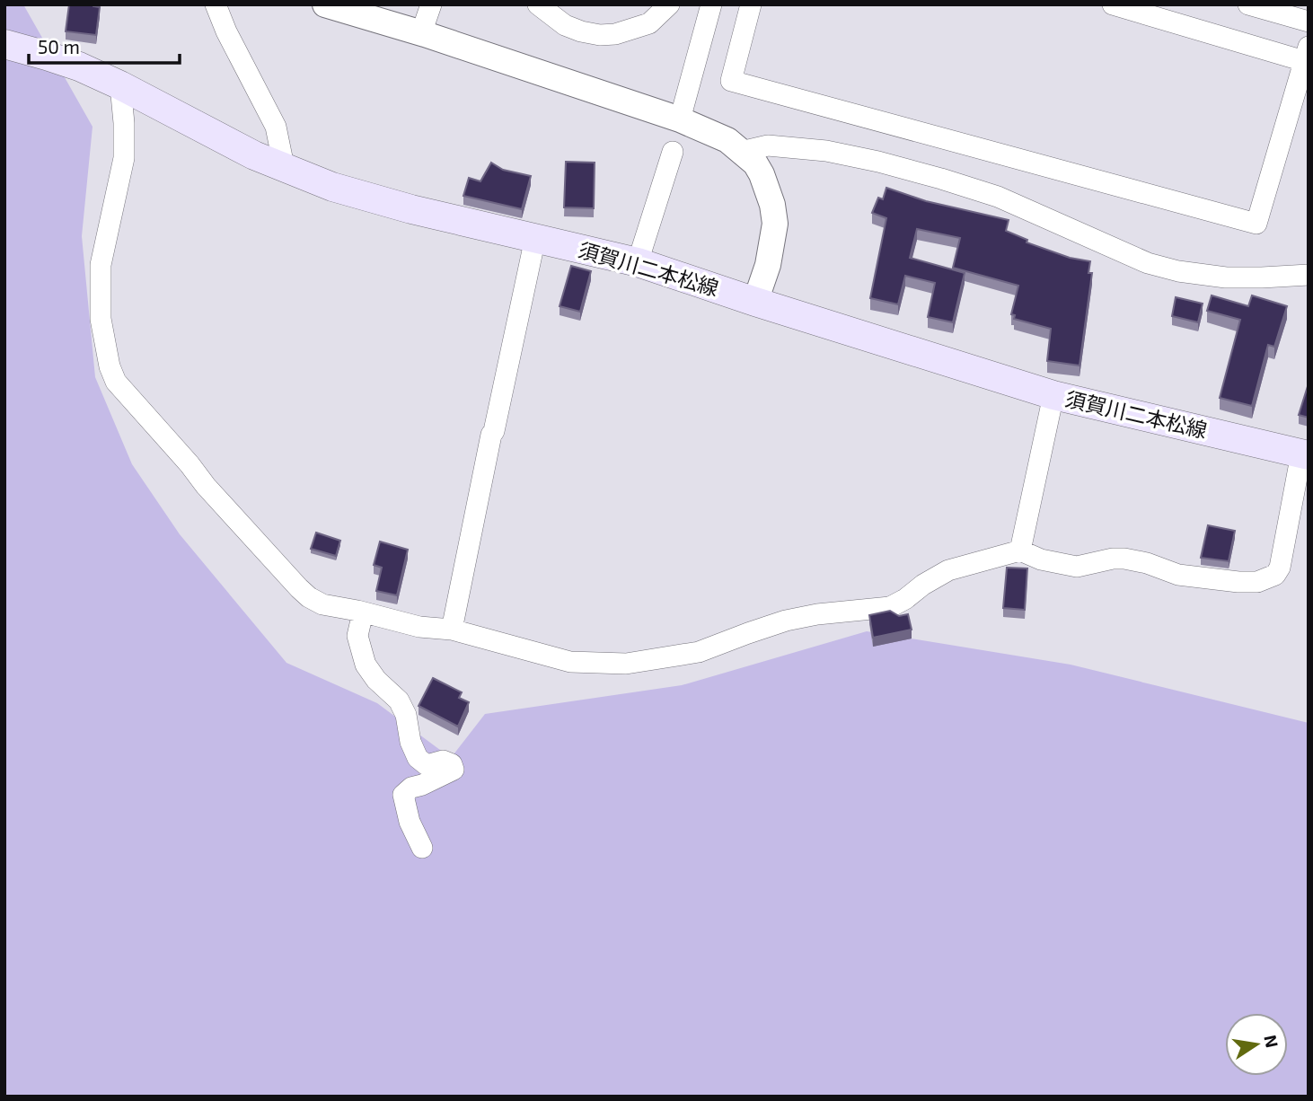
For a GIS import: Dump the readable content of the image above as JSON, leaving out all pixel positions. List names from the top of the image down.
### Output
{
  "streets": {
    "main road": ["須賀川二本松線"]
  },
  "scale_bar": "50 m",
  "north": "right"
}
